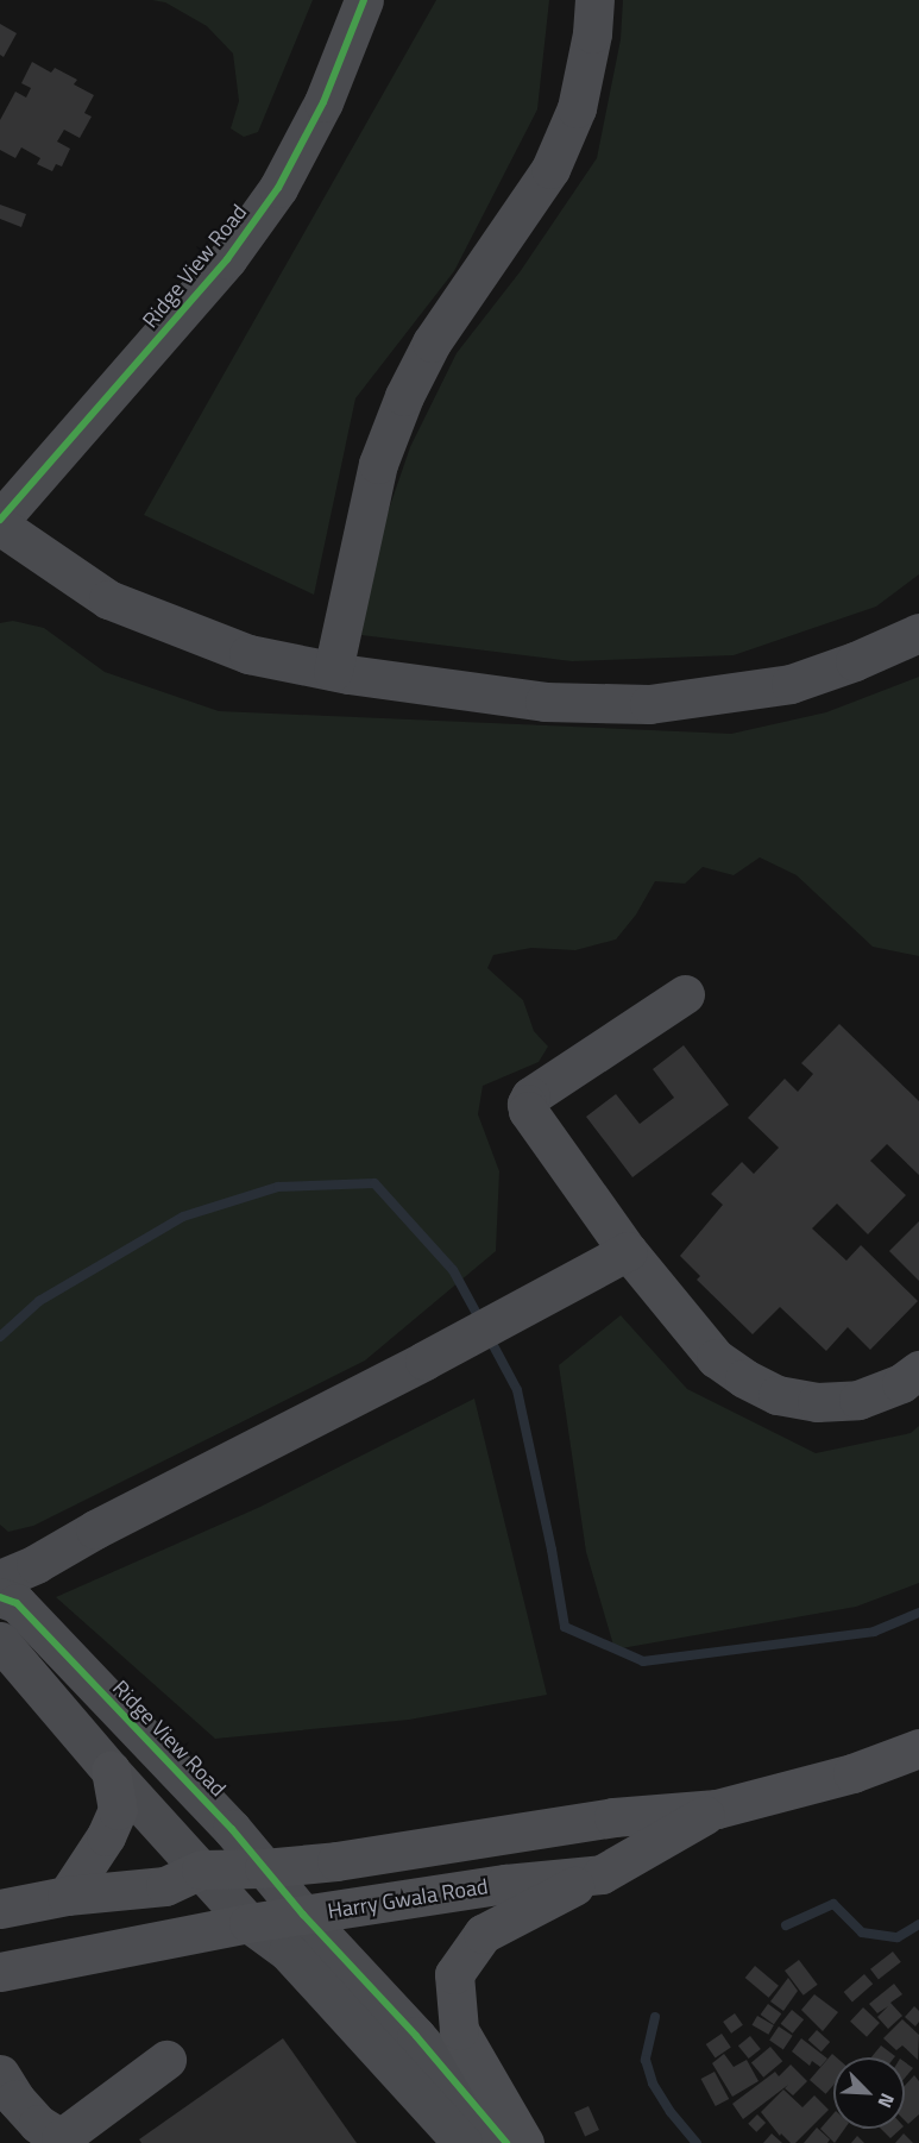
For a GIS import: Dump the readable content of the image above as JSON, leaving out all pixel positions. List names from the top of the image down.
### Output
{
  "streets": {
    "main road": ["Harry Gwala Road"],
    "street": ["Ridge View Road"]
  },
  "crossings": [
    ["Ridge View Road", "Harry Gwala Road"]
  ],
  "north": "bottom right"
}
